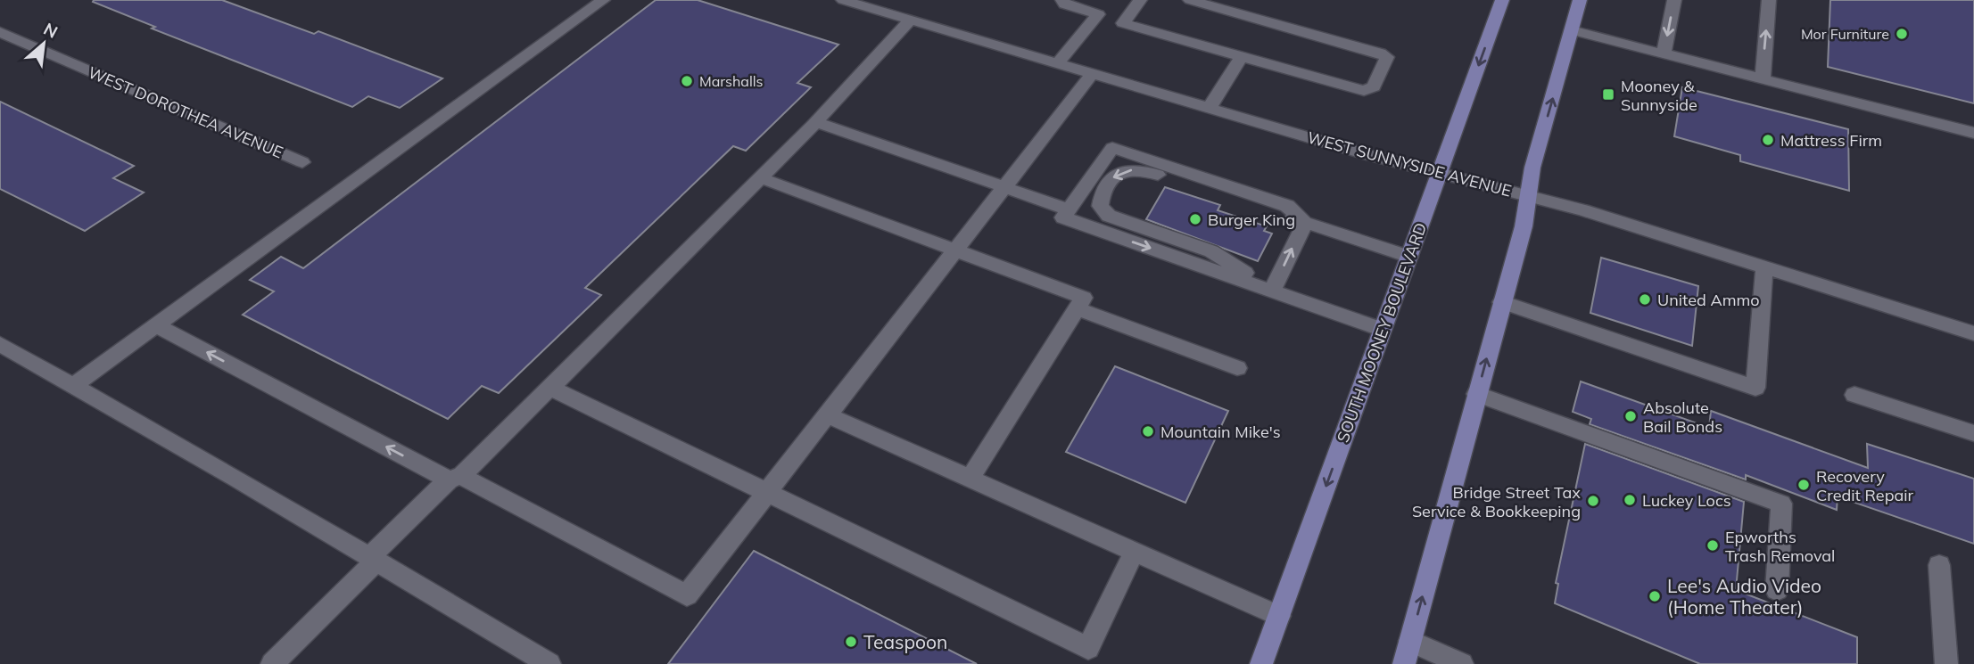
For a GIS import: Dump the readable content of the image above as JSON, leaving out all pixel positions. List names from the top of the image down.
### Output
{
  "streets": {
    "main road": ["SOUTH MOONEY BOULEVARD"],
    "street": ["WEST DOROTHEA AVENUE", "WEST SUNNYSIDE AVENUE"]
  },
  "crossings": [
    ["WEST SUNNYSIDE AVENUE", "SOUTH MOONEY BOULEVARD"]
  ],
  "places": {
    "other": [
      "Mor Furniture",
      "Marshalls",
      "Mattress Firm",
      "Burger King",
      "United Ammo",
      "Absolute Bail Bonds",
      "Mountain Mike's",
      "Recovery Credit Repair",
      "Luckey Locs",
      "Bridge Street Tax Service & Bookkeeping",
      "Epworths Trash Removal",
      "Lee's Audio Video (Home Theater)",
      "Teaspoon"
    ],
    "transit": ["Mooney & Sunnyside"]
  },
  "north": "top right"
}
